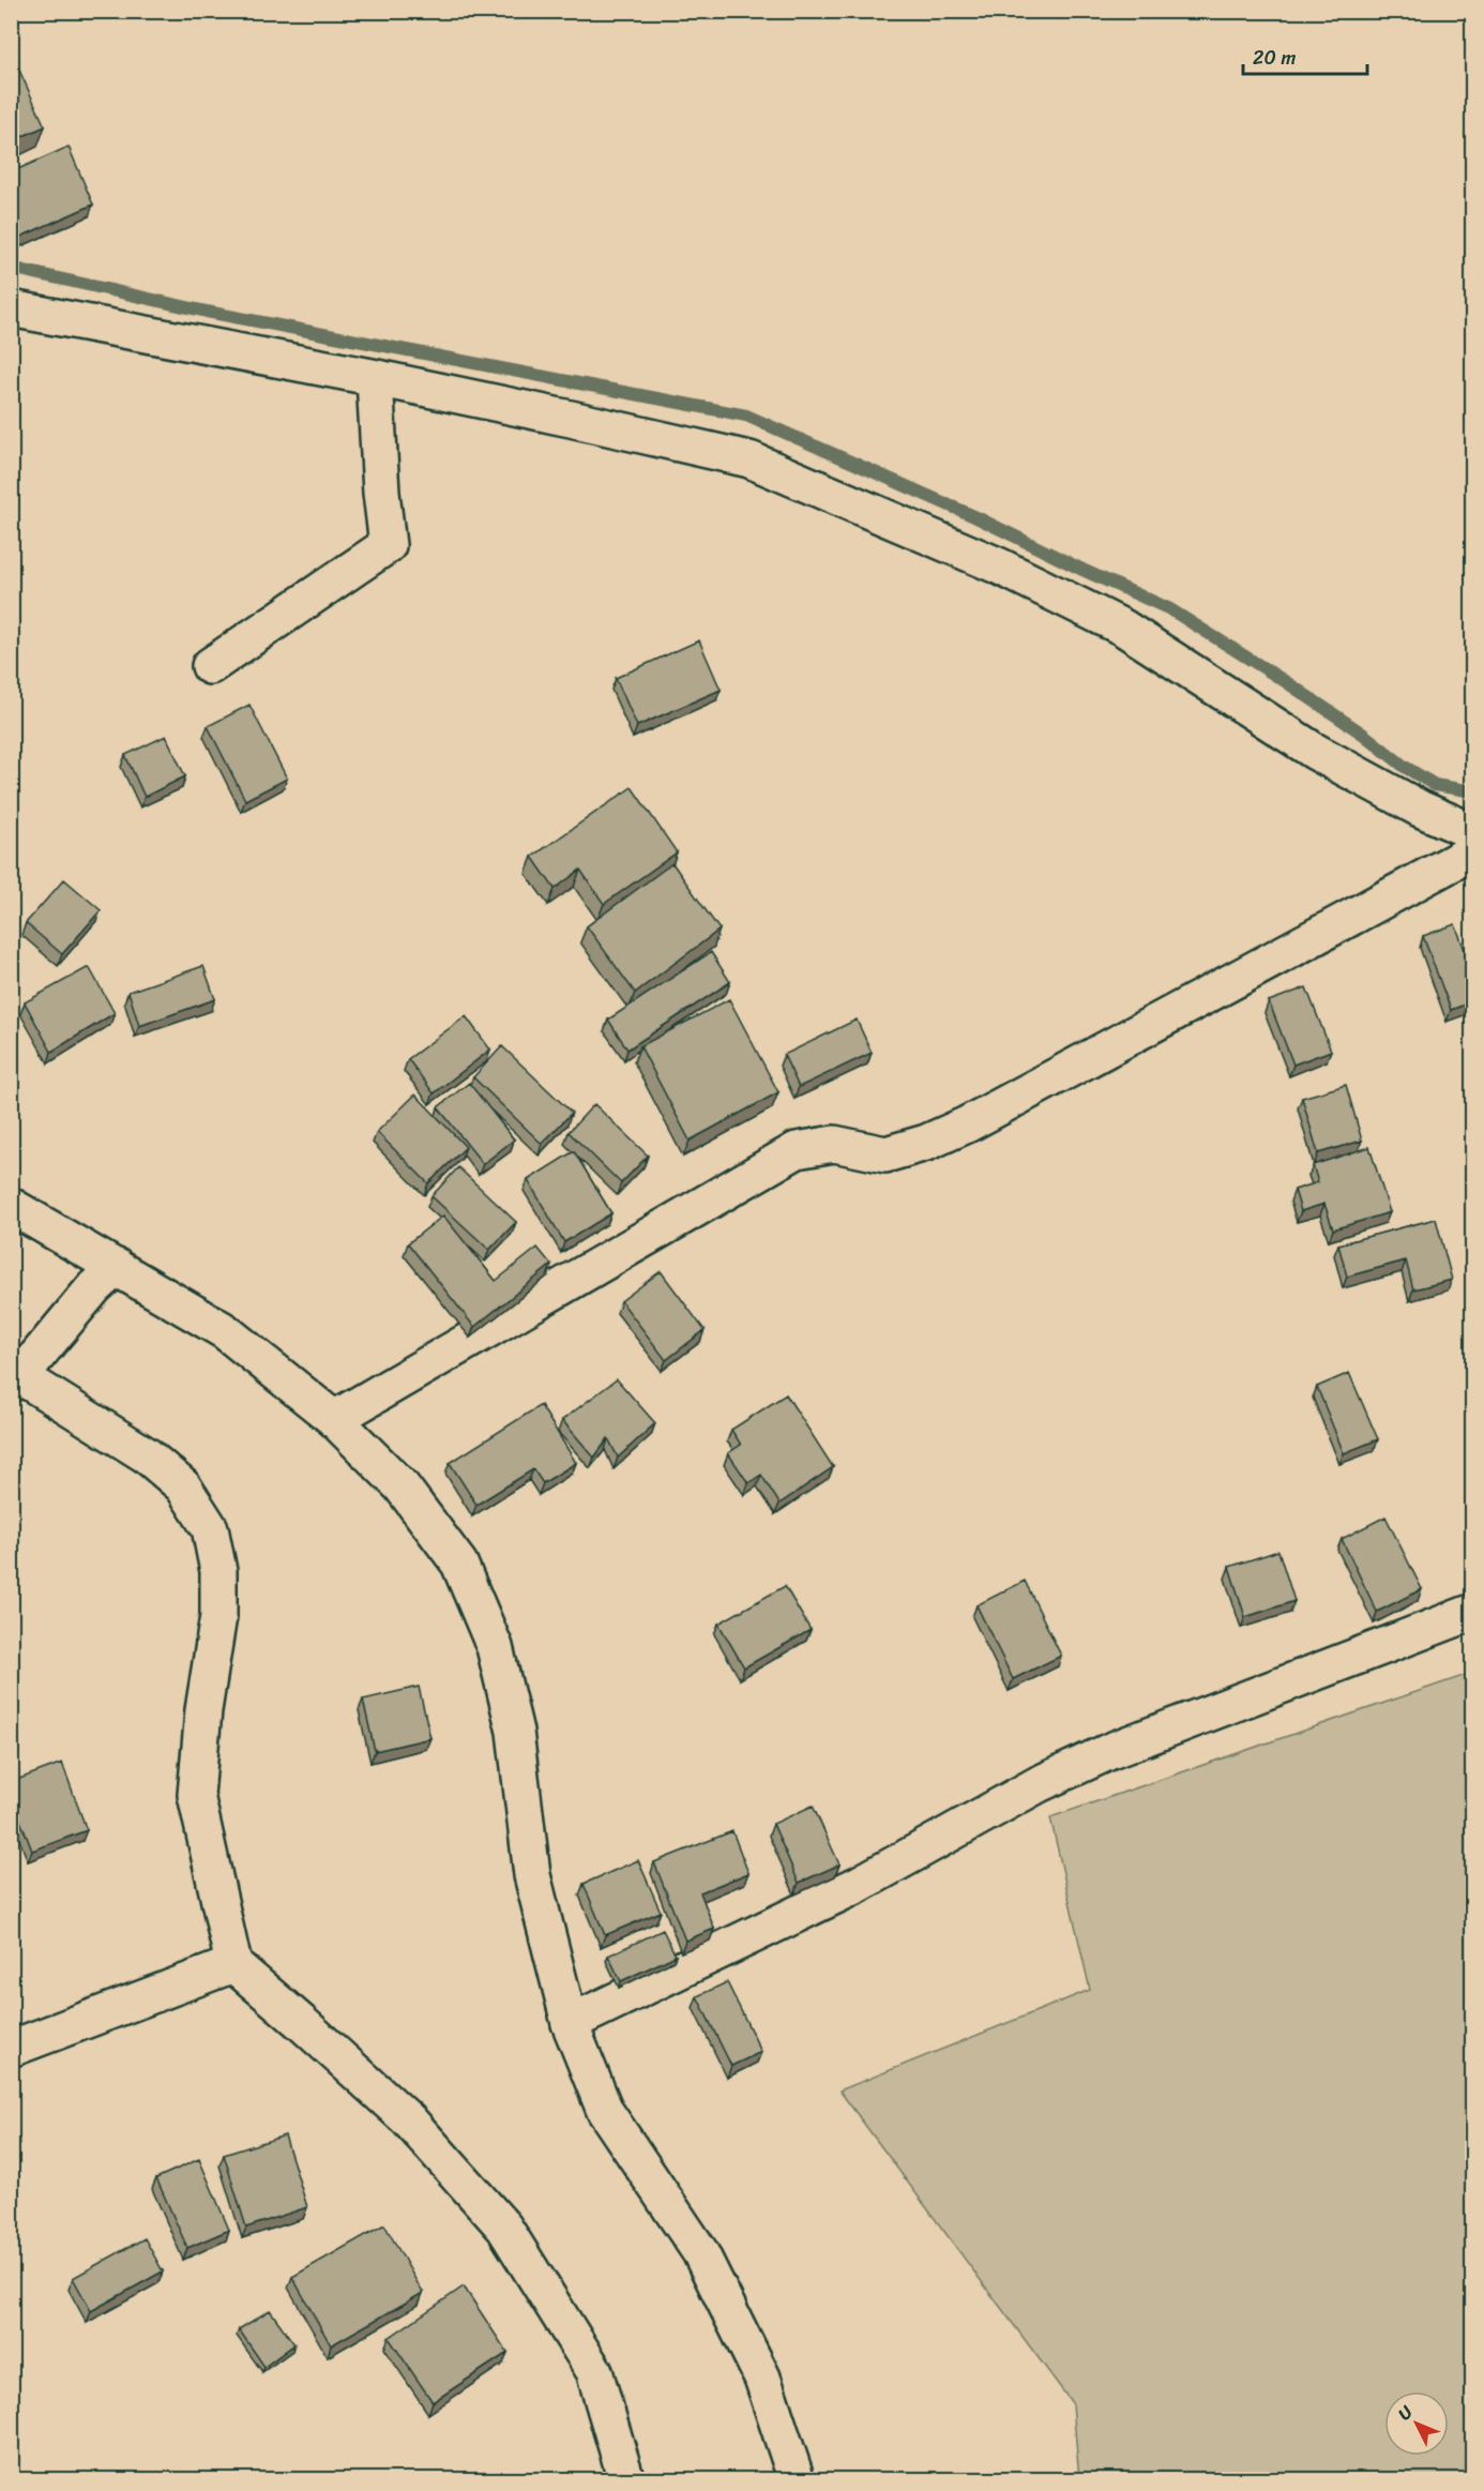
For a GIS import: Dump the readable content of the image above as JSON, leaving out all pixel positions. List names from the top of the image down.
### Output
{
  "scale_bar": "20 m",
  "north": "top left"
}
